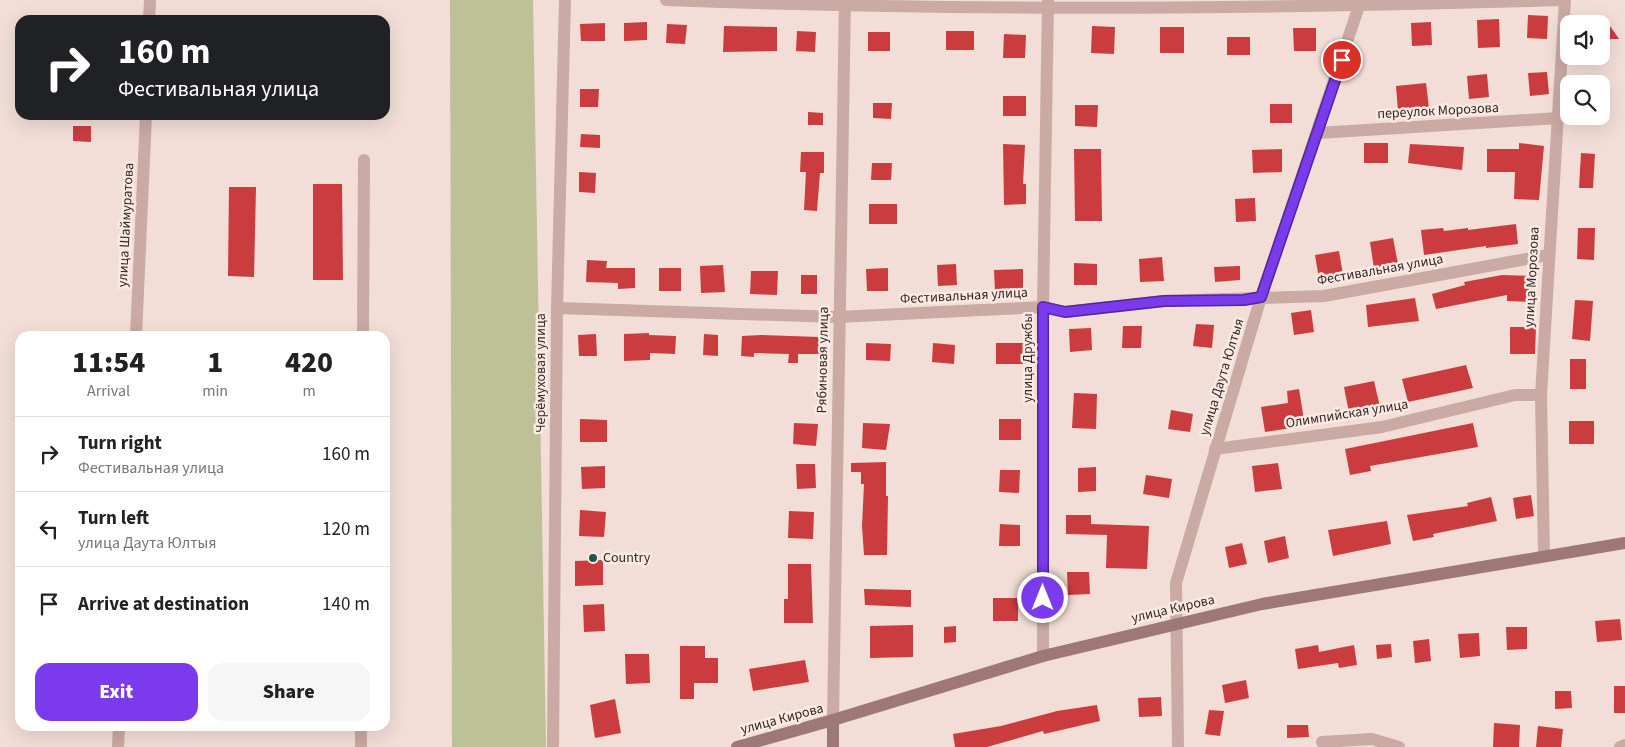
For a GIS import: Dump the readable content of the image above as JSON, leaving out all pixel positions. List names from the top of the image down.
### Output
{
  "streets": {
    "main road": ["улица Кирова"],
    "street": [
      "переулок Морозова",
      "улица Шаймуратова",
      "Фестивальная улица",
      "улица Морозова",
      "улица Дружбы",
      "Рябиновая улица",
      "Черёмуховая улица",
      "улица Даута Юлтыя",
      "Олимпийская улица"
    ]
  },
  "crossings": [
    ["переулок Морозова", "улица Морозова"],
    ["переулок Морозова", "улица Даута Юлтыя"],
    ["Фестивальная улица", "улица Морозова"],
    ["Фестивальная улица", "улица Дружбы"],
    ["Фестивальная улица", "Рябиновая улица"],
    ["Фестивальная улица", "Черёмуховая улица"],
    ["Фестивальная улица", "улица Даута Юлтыя"],
    ["улица Морозова", "Олимпийская улица"],
    ["улица Морозова", "улица Кирова"],
    ["улица Дружбы", "улица Кирова"],
    ["Рябиновая улица", "улица Кирова"],
    ["улица Даута Юлтыя", "Олимпийская улица"],
    ["улица Даута Юлтыя", "улица Кирова"]
  ],
  "places": ["Country"],
  "page": {
    "turn": ["160 m", "Фестивальная улица"],
    "eta": [
      "11:54",
      "Arrival",
      "1",
      "min",
      "420",
      "m"
    ],
    "list": [
      {
        "name": "Turn right",
        "note": "Фестивальная улица",
        "value": "160 m"
      },
      {
        "name": "Turn left",
        "note": "улица Даута Юлтыя",
        "value": "120 m"
      },
      {
        "name": "Arrive at destination",
        "value": "140 m"
      }
    ],
    "buttons": ["Exit", "Share"]
  }
}
